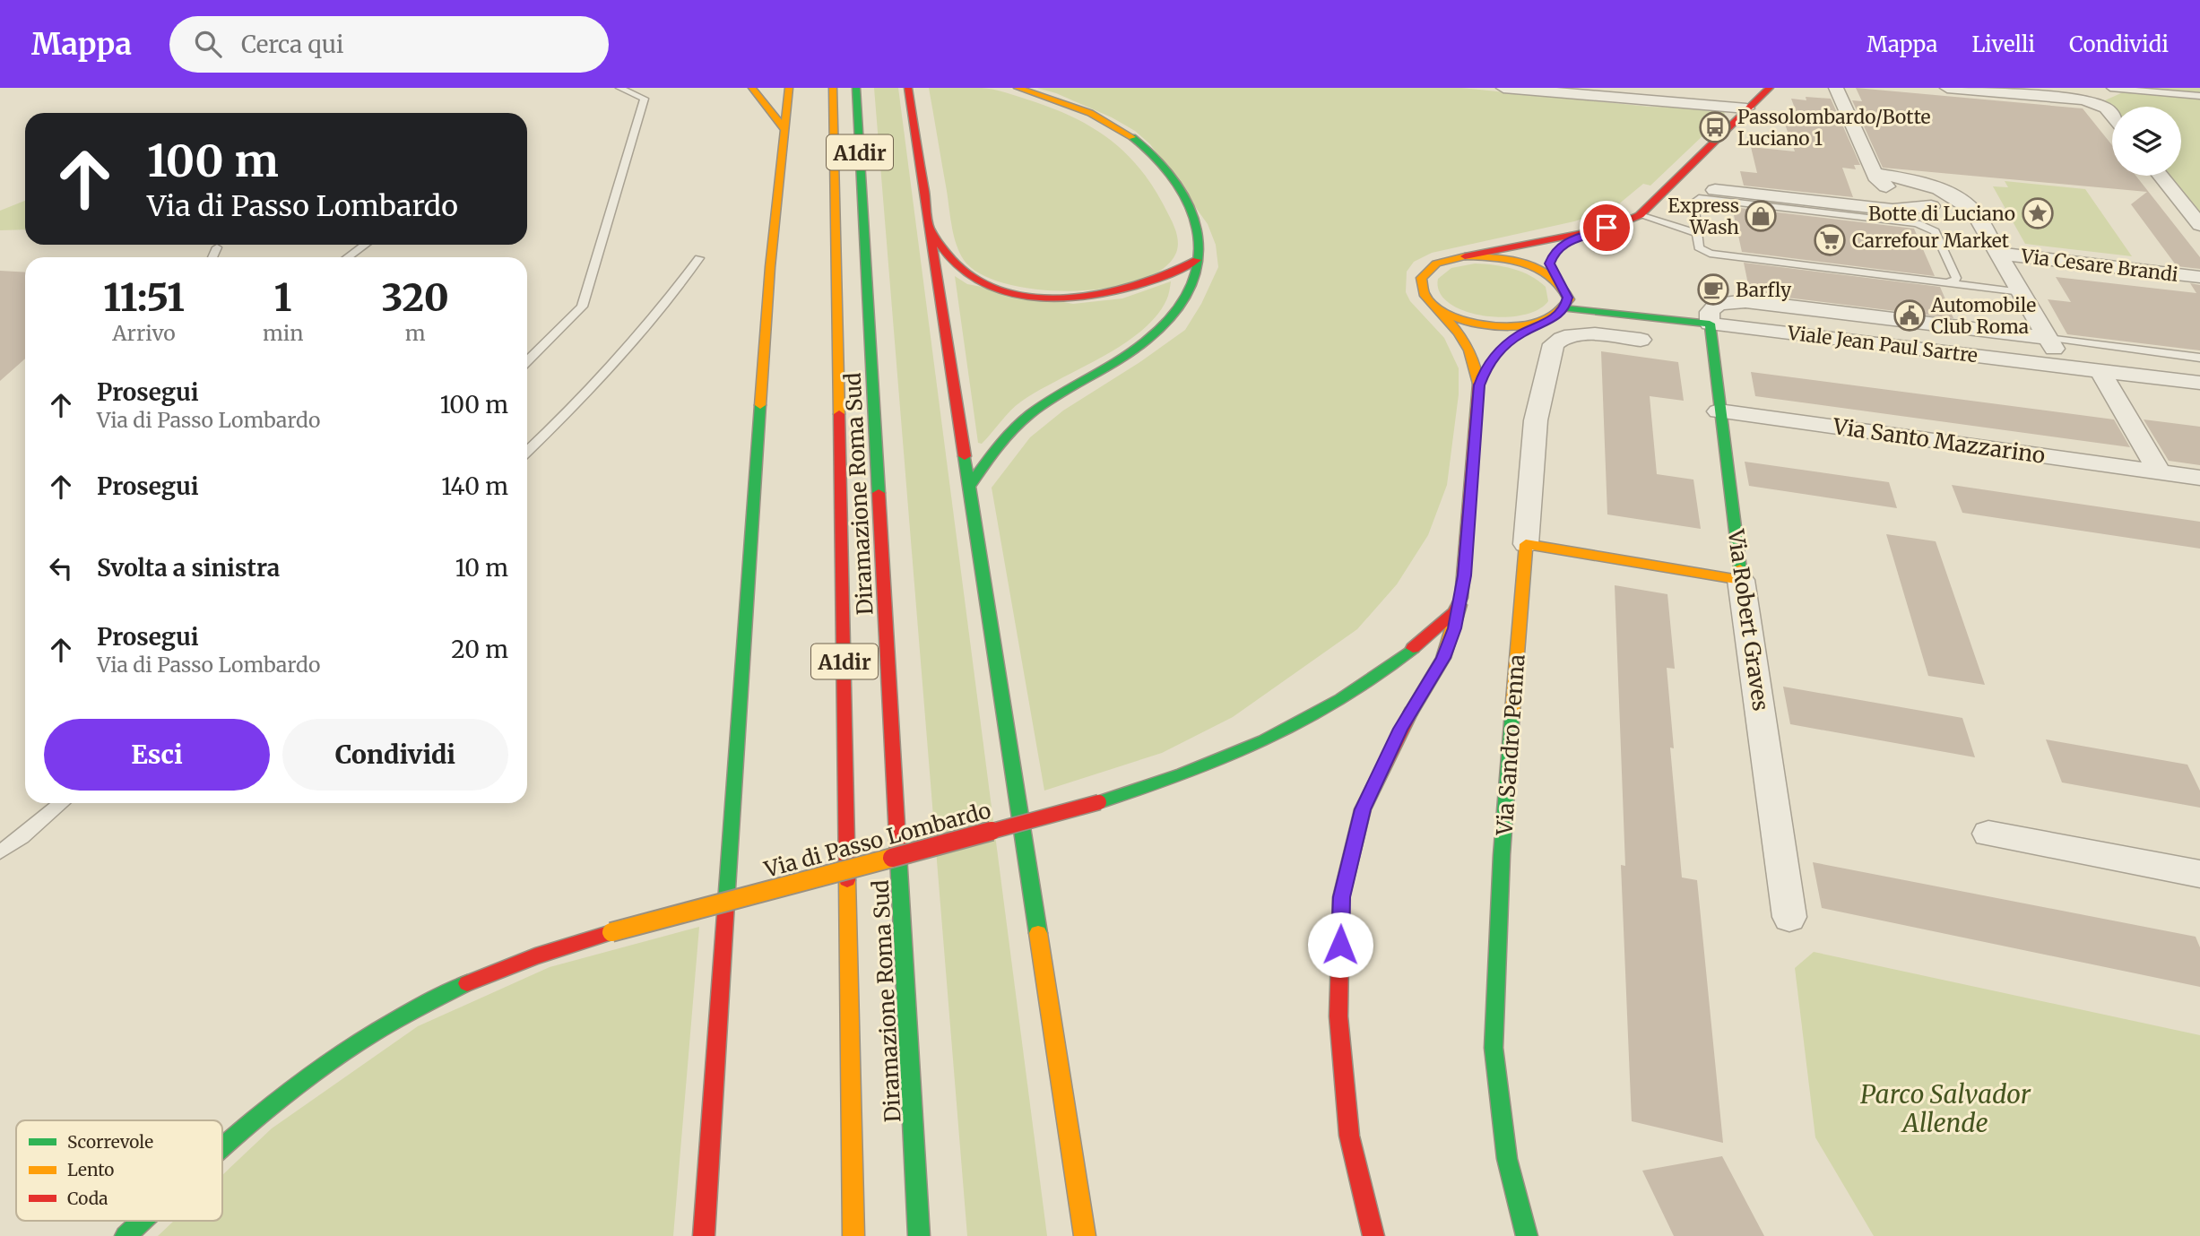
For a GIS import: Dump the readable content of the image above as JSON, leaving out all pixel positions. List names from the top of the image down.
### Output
{
  "streets": {
    "main road": [
      "A1dir",
      "Viale Jean Paul Sartre",
      "Diramazione Roma Sud",
      "Via Robert Graves",
      "Via Sandro Penna",
      "Via di Passo Lombardo"
    ],
    "street": ["Via Cesare Brandi", "Via Santo Mazzarino"]
  },
  "crossings": [
    ["Viale Jean Paul Sartre", "Via Robert Graves"],
    ["Via Santo Mazzarino", "Via Robert Graves"]
  ],
  "parks": ["Parco Salvador Allende"],
  "places": {
    "bus stop": ["Passolombardo/Botte Luciano 1"],
    "place": ["Botte di Luciano"],
    "shop": ["Express Wash"],
    "supermarket": ["Carrefour Market"],
    "cafe": ["Barfly"],
    "public building": ["Automobile Club Roma"]
  },
  "legend": ["Scorrevole", "Lento", "Coda"],
  "page": {
    "header": "Mappa",
    "search": "Cerca qui",
    "nav": ["Mappa", "Livelli", "Condividi"],
    "turn": ["100 m", "Via di Passo Lombardo"],
    "eta": [
      "11:51",
      "Arrivo",
      "1",
      "min",
      "320",
      "m"
    ],
    "list": [
      {
        "name": "Prosegui",
        "note": "Via di Passo Lombardo",
        "value": "100 m"
      },
      {
        "name": "Prosegui",
        "value": "140 m"
      },
      {
        "name": "Svolta a sinistra",
        "value": "10 m"
      },
      {
        "name": "Prosegui",
        "note": "Via di Passo Lombardo",
        "value": "20 m"
      }
    ],
    "buttons": ["Esci", "Condividi"]
  }
}
